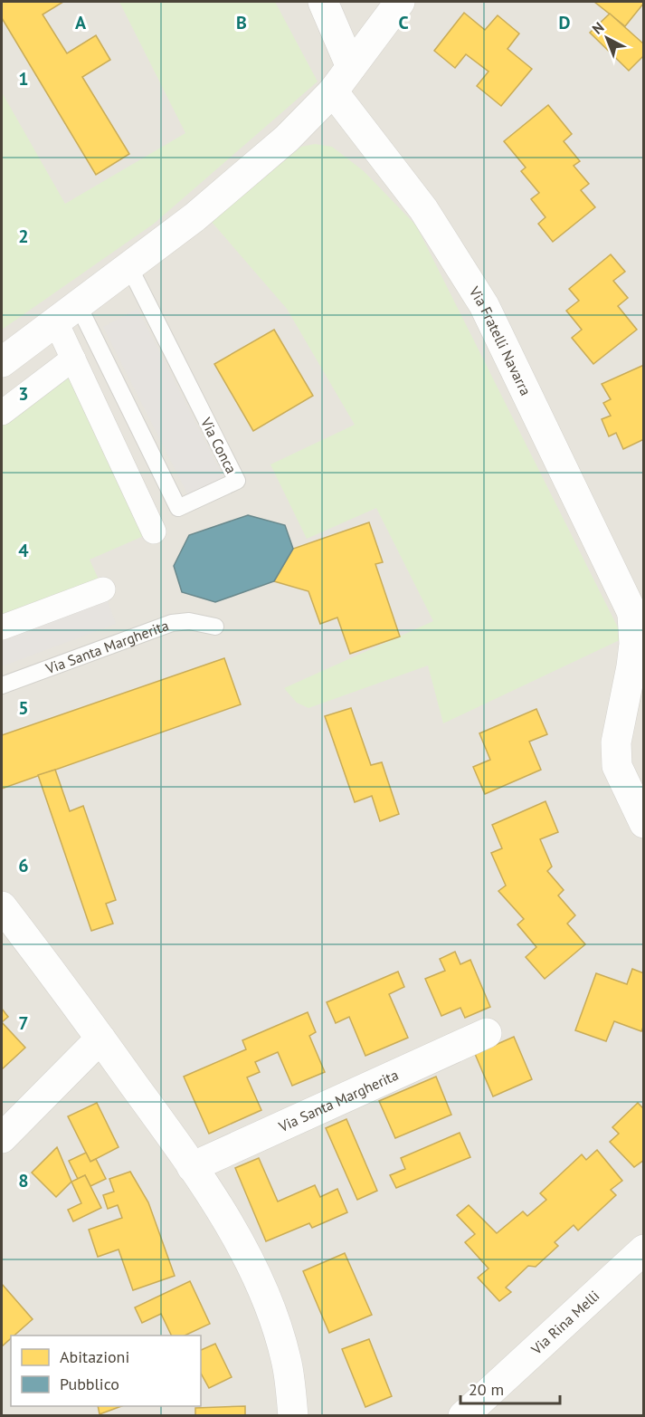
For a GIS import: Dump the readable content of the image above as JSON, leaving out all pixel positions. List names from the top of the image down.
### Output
{
  "streets": {
    "street": ["Via Fratelli Navarra", "Via Santa Margherita", "Via Rina Melli"],
    "lane": ["Via Conca"]
  },
  "legend": ["Abitazioni", "Pubblico"],
  "scale_bar": "20 m",
  "north": "top left",
  "grid": {
    "columns": [
      "A",
      "B",
      "C",
      "D"
    ],
    "rows": [
      "1",
      "2",
      "3",
      "4",
      "5",
      "6",
      "7",
      "8"
    ]
  }
}
